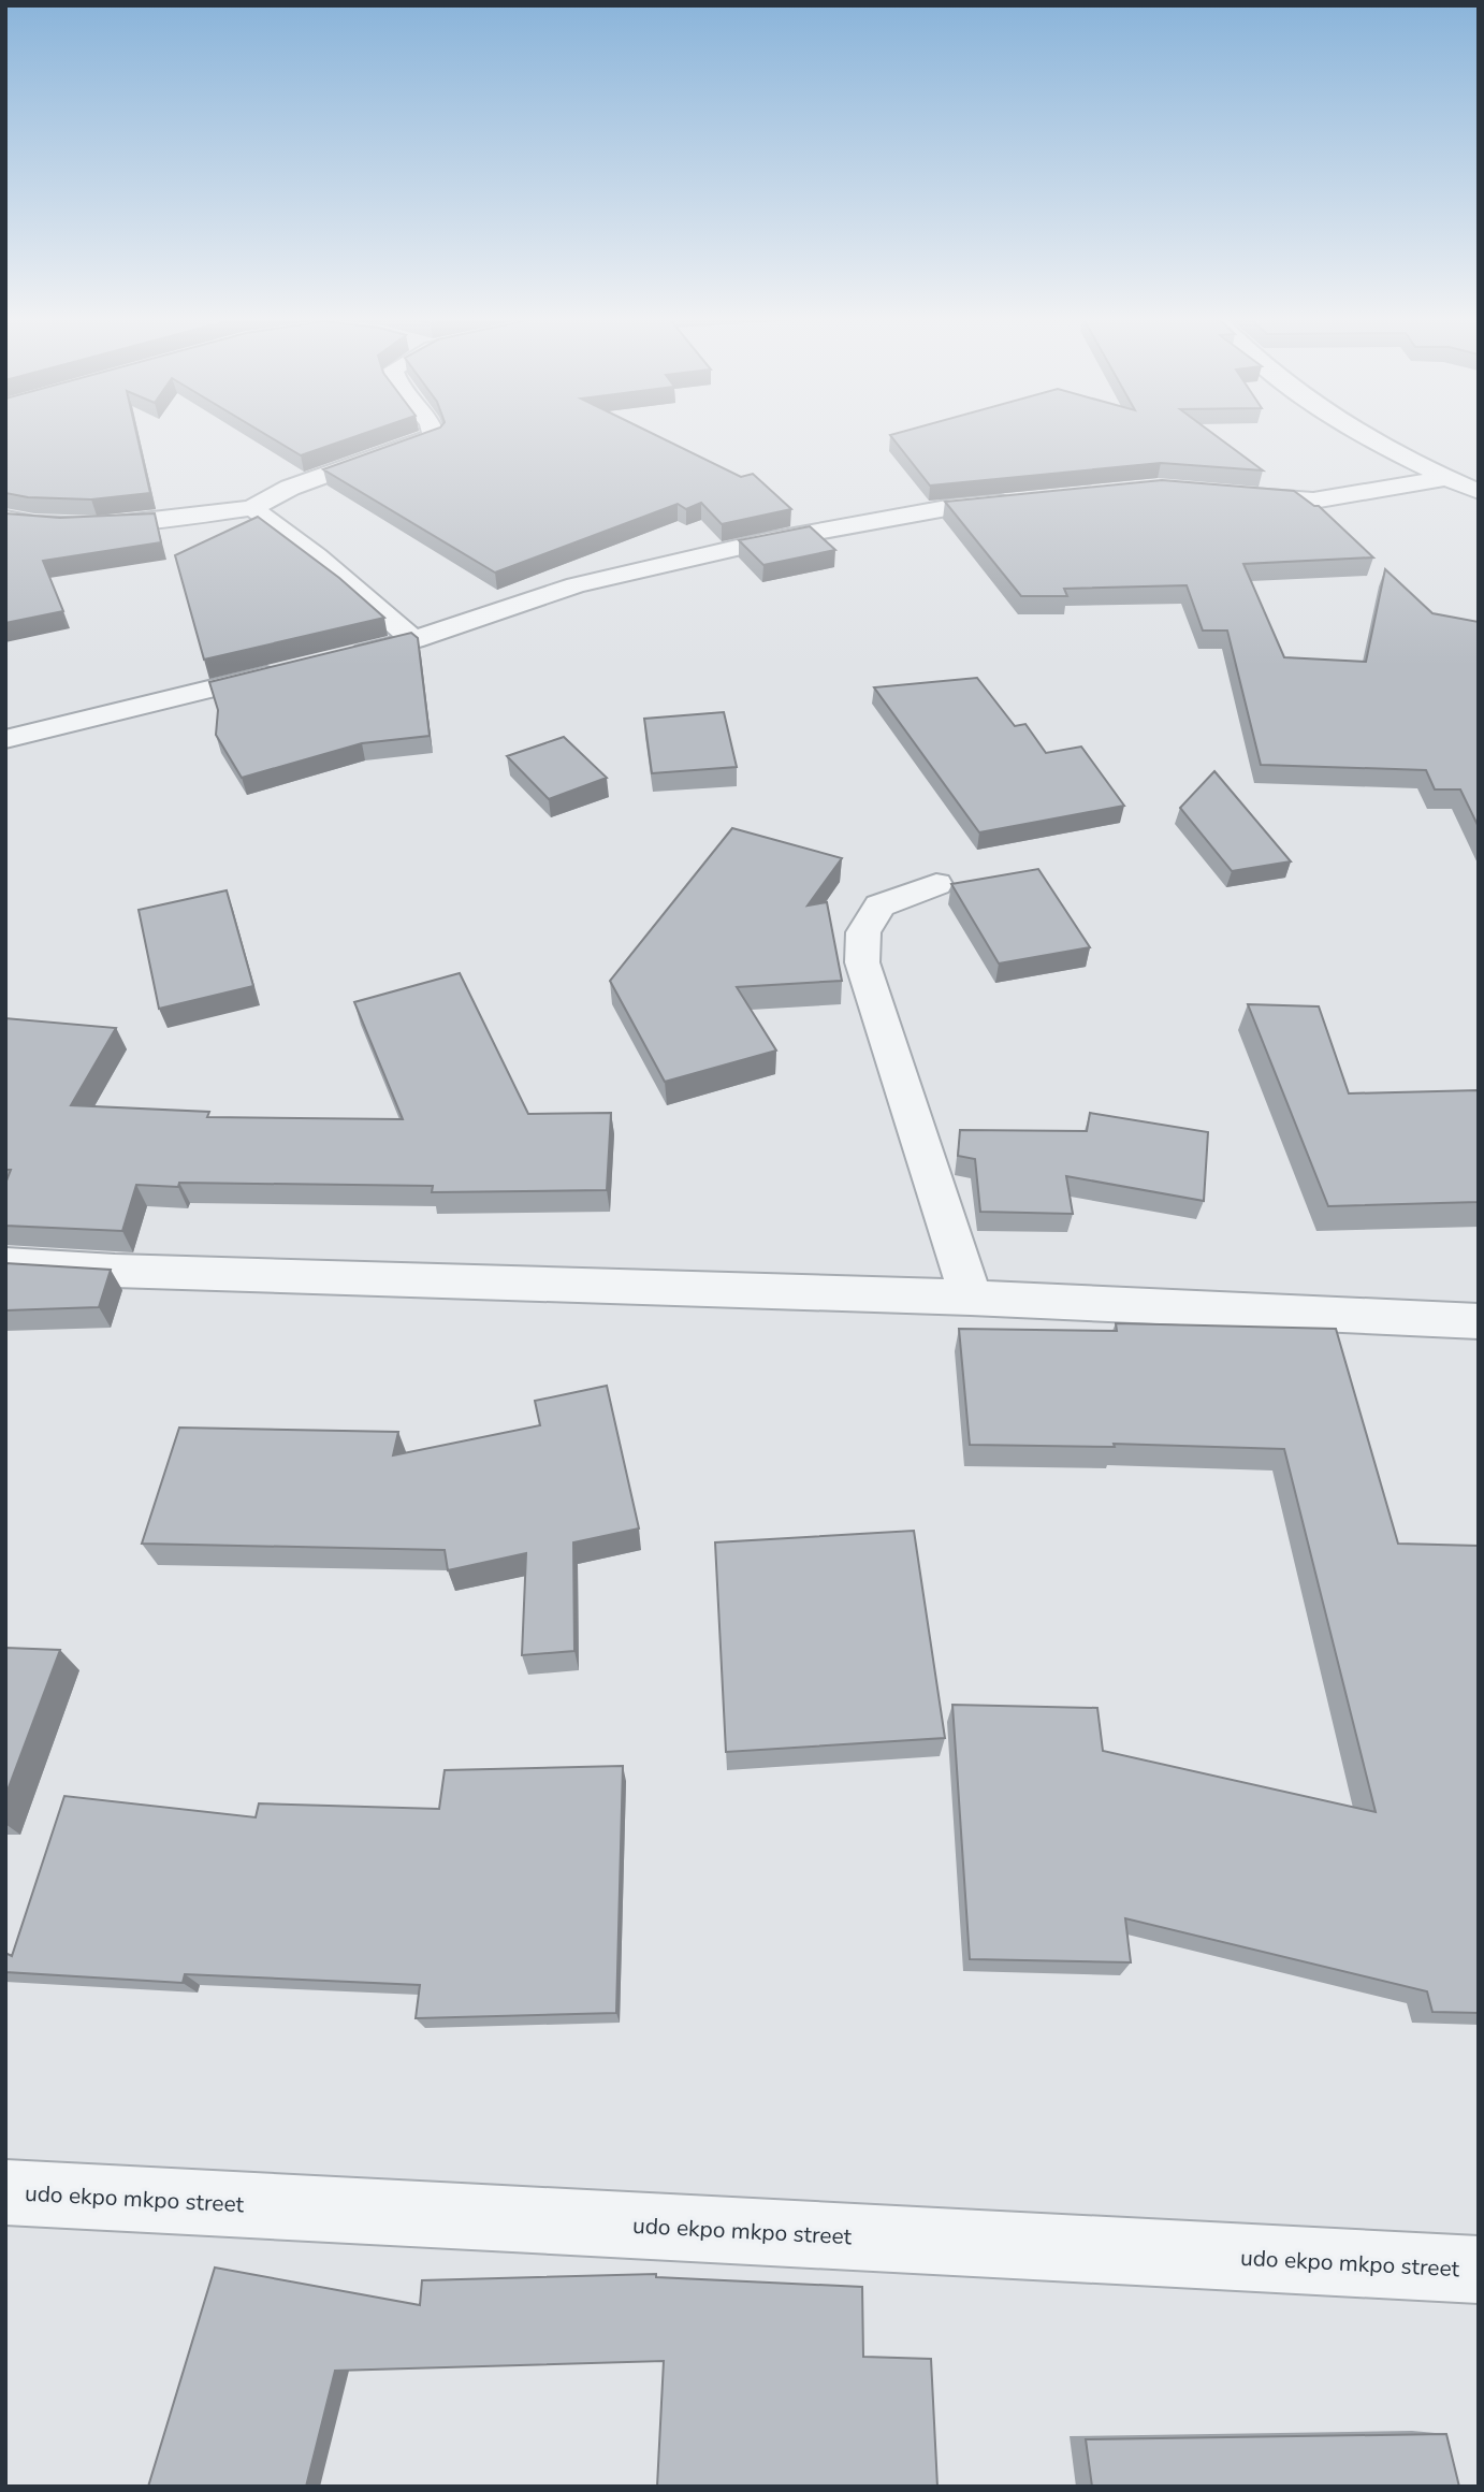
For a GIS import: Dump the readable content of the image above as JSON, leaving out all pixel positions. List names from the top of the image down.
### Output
{
  "streets": {
    "street": ["udo ekpo mkpo street"]
  }
}
